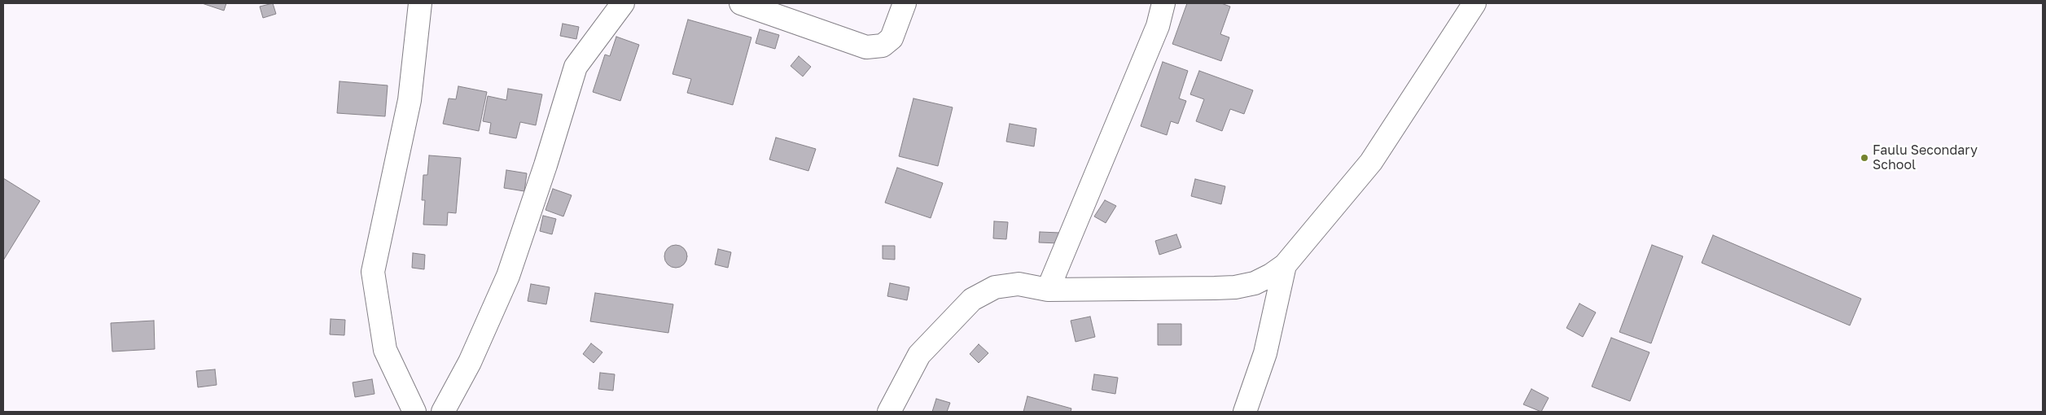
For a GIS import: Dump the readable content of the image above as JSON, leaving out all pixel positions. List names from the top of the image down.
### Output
{
  "places": ["Faulu Secondary School"]
}
